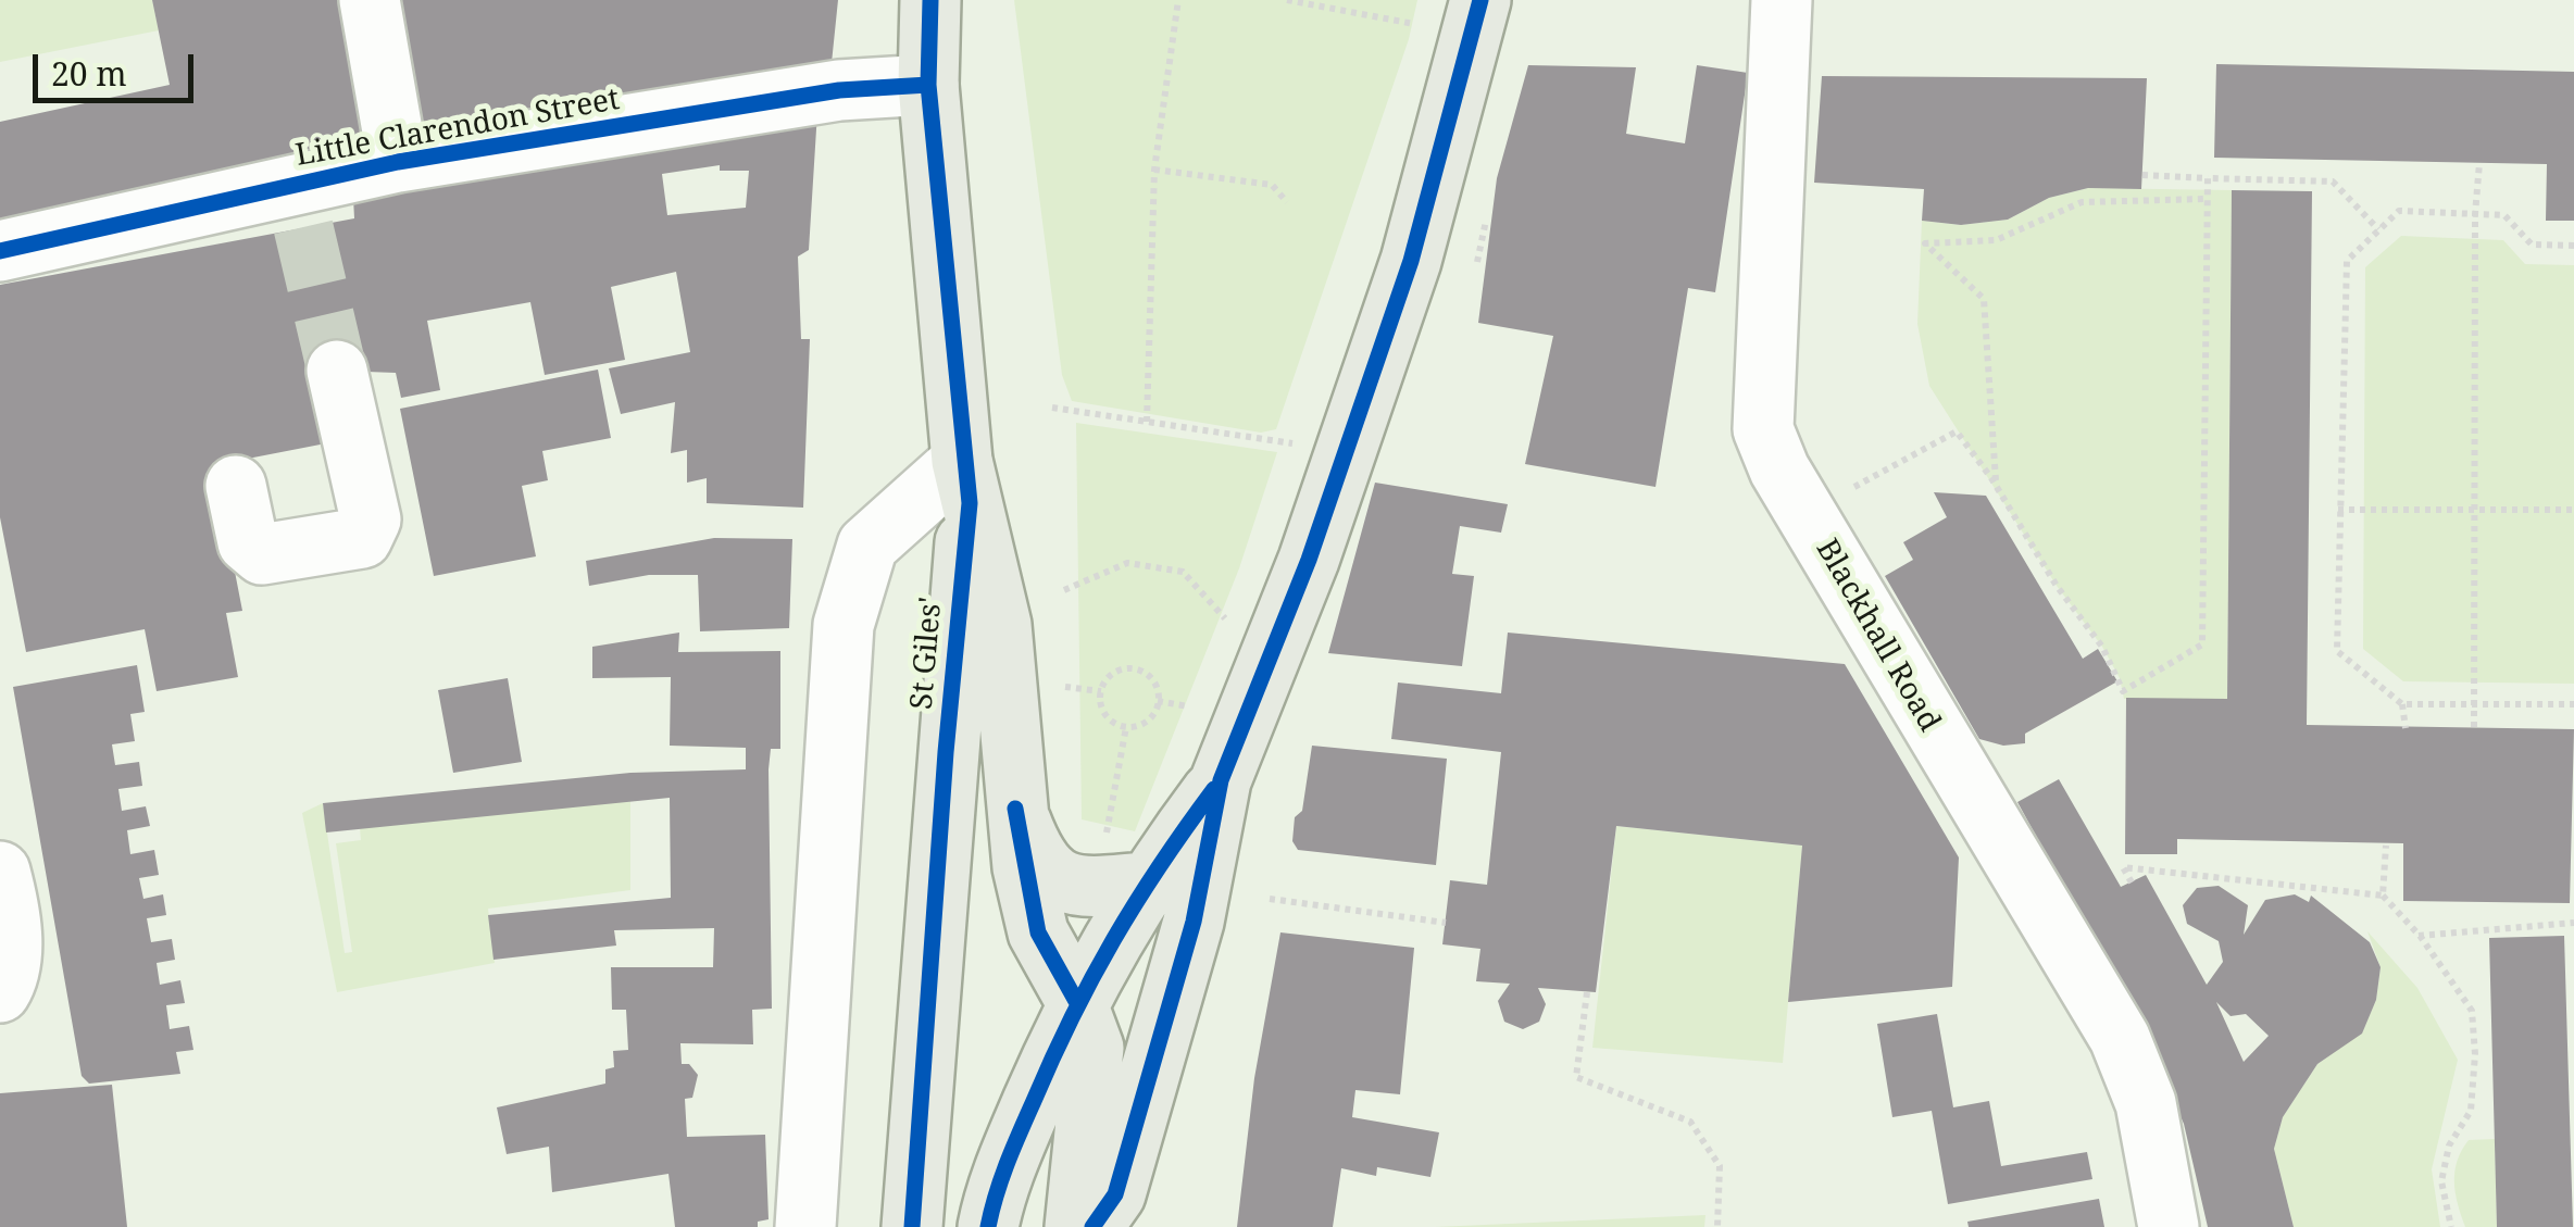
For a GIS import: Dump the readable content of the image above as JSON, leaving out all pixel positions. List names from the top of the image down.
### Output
{
  "streets": {
    "main road": ["St Giles'"],
    "street": ["Little Clarendon Street", "Blackhall Road"]
  },
  "crossings": [
    ["Little Clarendon Street", "St Giles'"]
  ],
  "scale_bar": "20 m"
}
